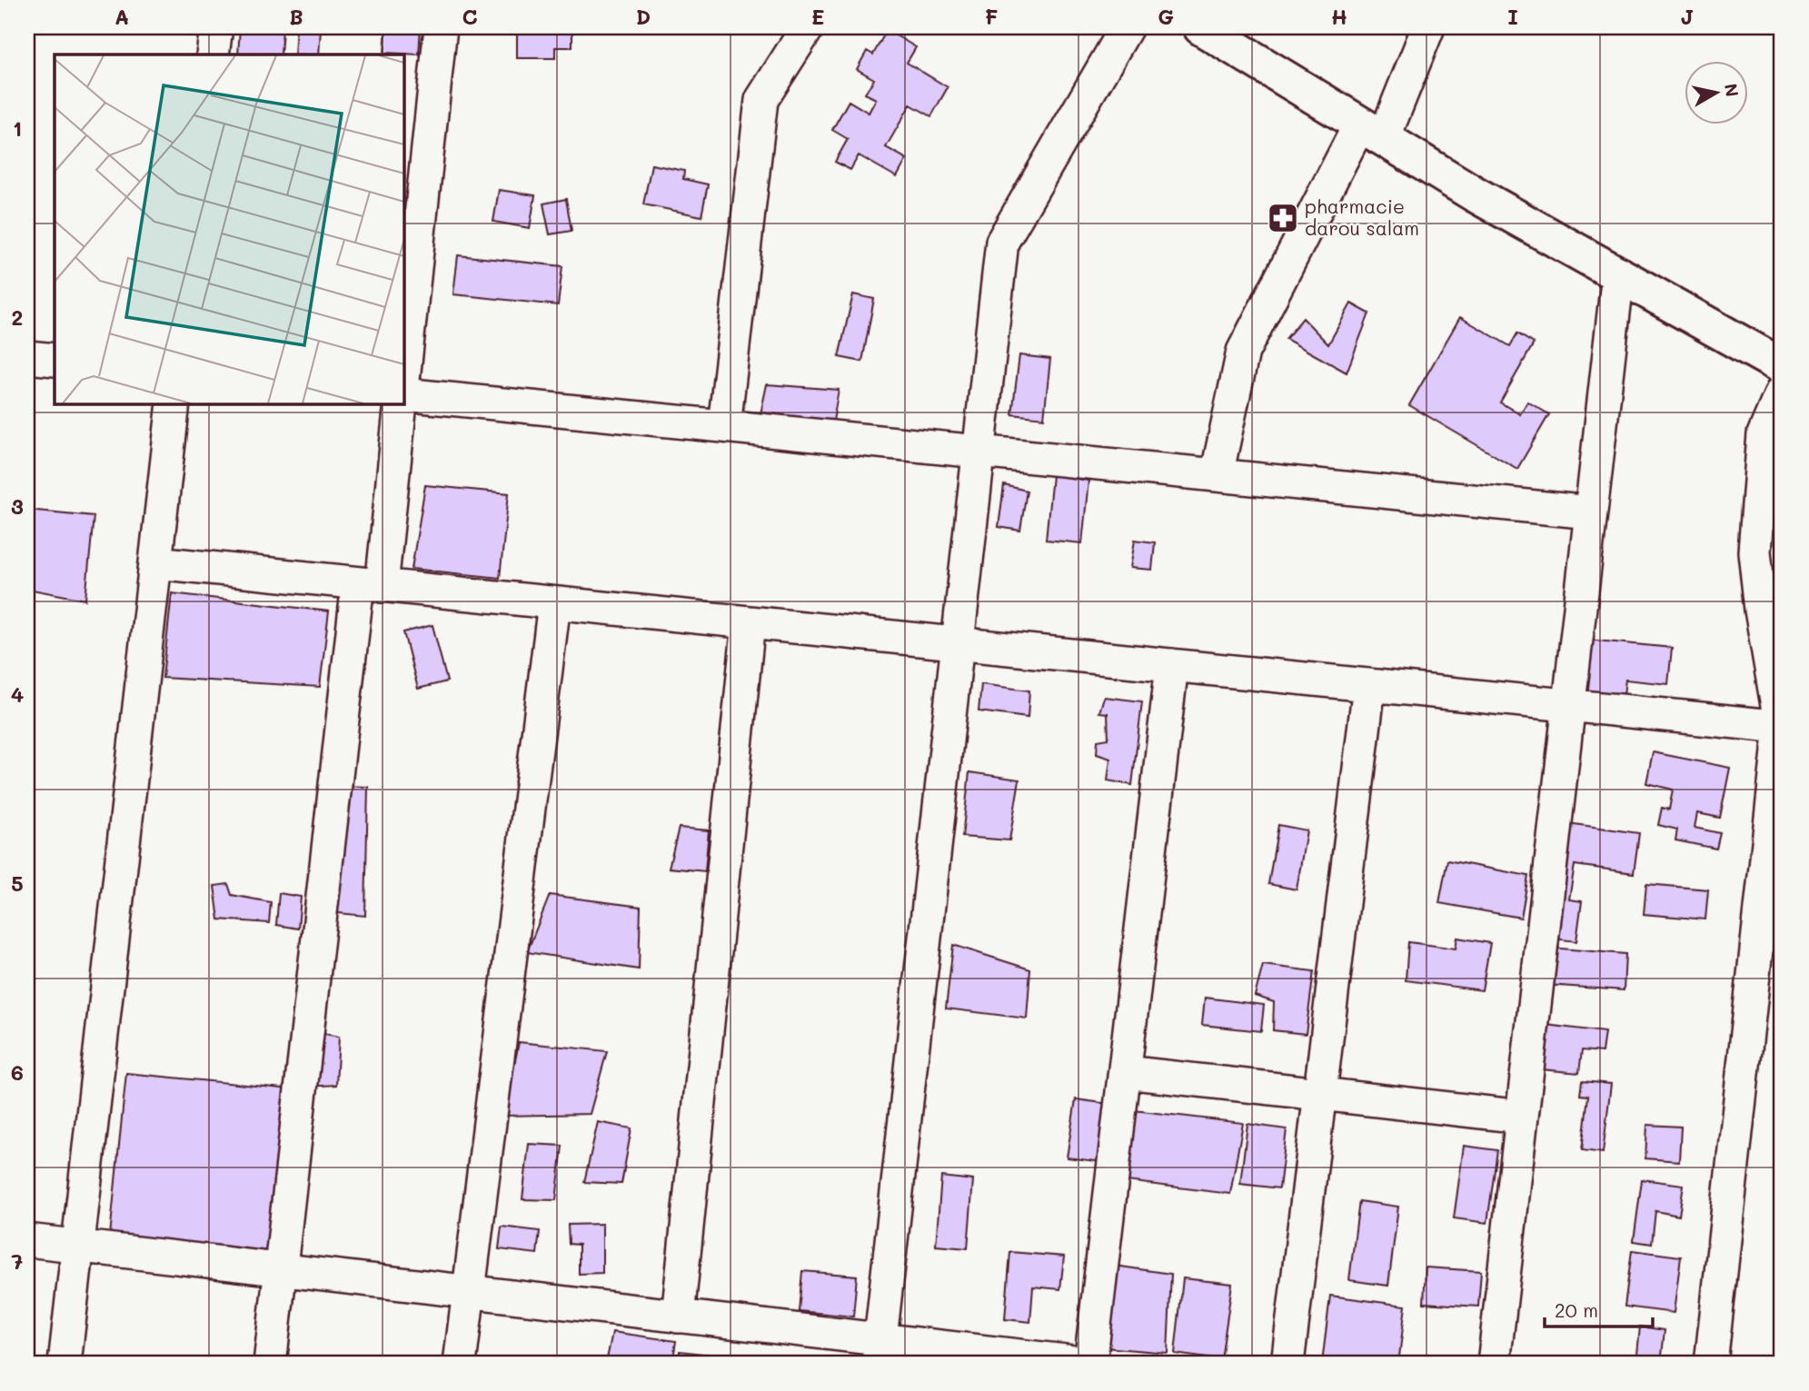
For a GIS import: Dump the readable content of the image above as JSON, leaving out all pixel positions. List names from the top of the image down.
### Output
{
  "places": {
    "pharmacy": ["pharmacie darou salam"]
  },
  "scale_bar": "20 m",
  "north": "right",
  "grid": {
    "columns": [
      "A",
      "B",
      "C",
      "D",
      "E",
      "F",
      "G",
      "H",
      "I",
      "J"
    ],
    "rows": [
      "1",
      "2",
      "3",
      "4",
      "5",
      "6",
      "7"
    ]
  }
}
